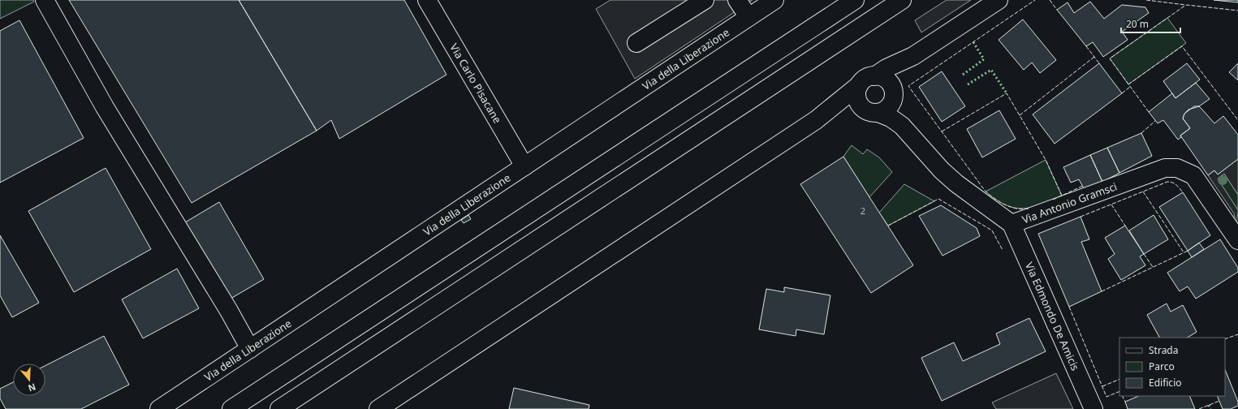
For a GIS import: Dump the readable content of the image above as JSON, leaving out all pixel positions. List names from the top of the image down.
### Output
{
  "streets": {
    "main road": [
      "Via della Liberazione",
      "Via Carlo Pisacane",
      "Via Antonio Gramsci",
      "Via Edmondo De Amicis"
    ]
  },
  "crossings": [
    ["Via della Liberazione", "Via Carlo Pisacane"],
    ["Via Antonio Gramsci", "Via Edmondo De Amicis"]
  ],
  "house_numbers": ["2"],
  "legend": ["Strada", "Parco", "Edificio"],
  "scale_bar": "20 m",
  "north": "bottom"
}
